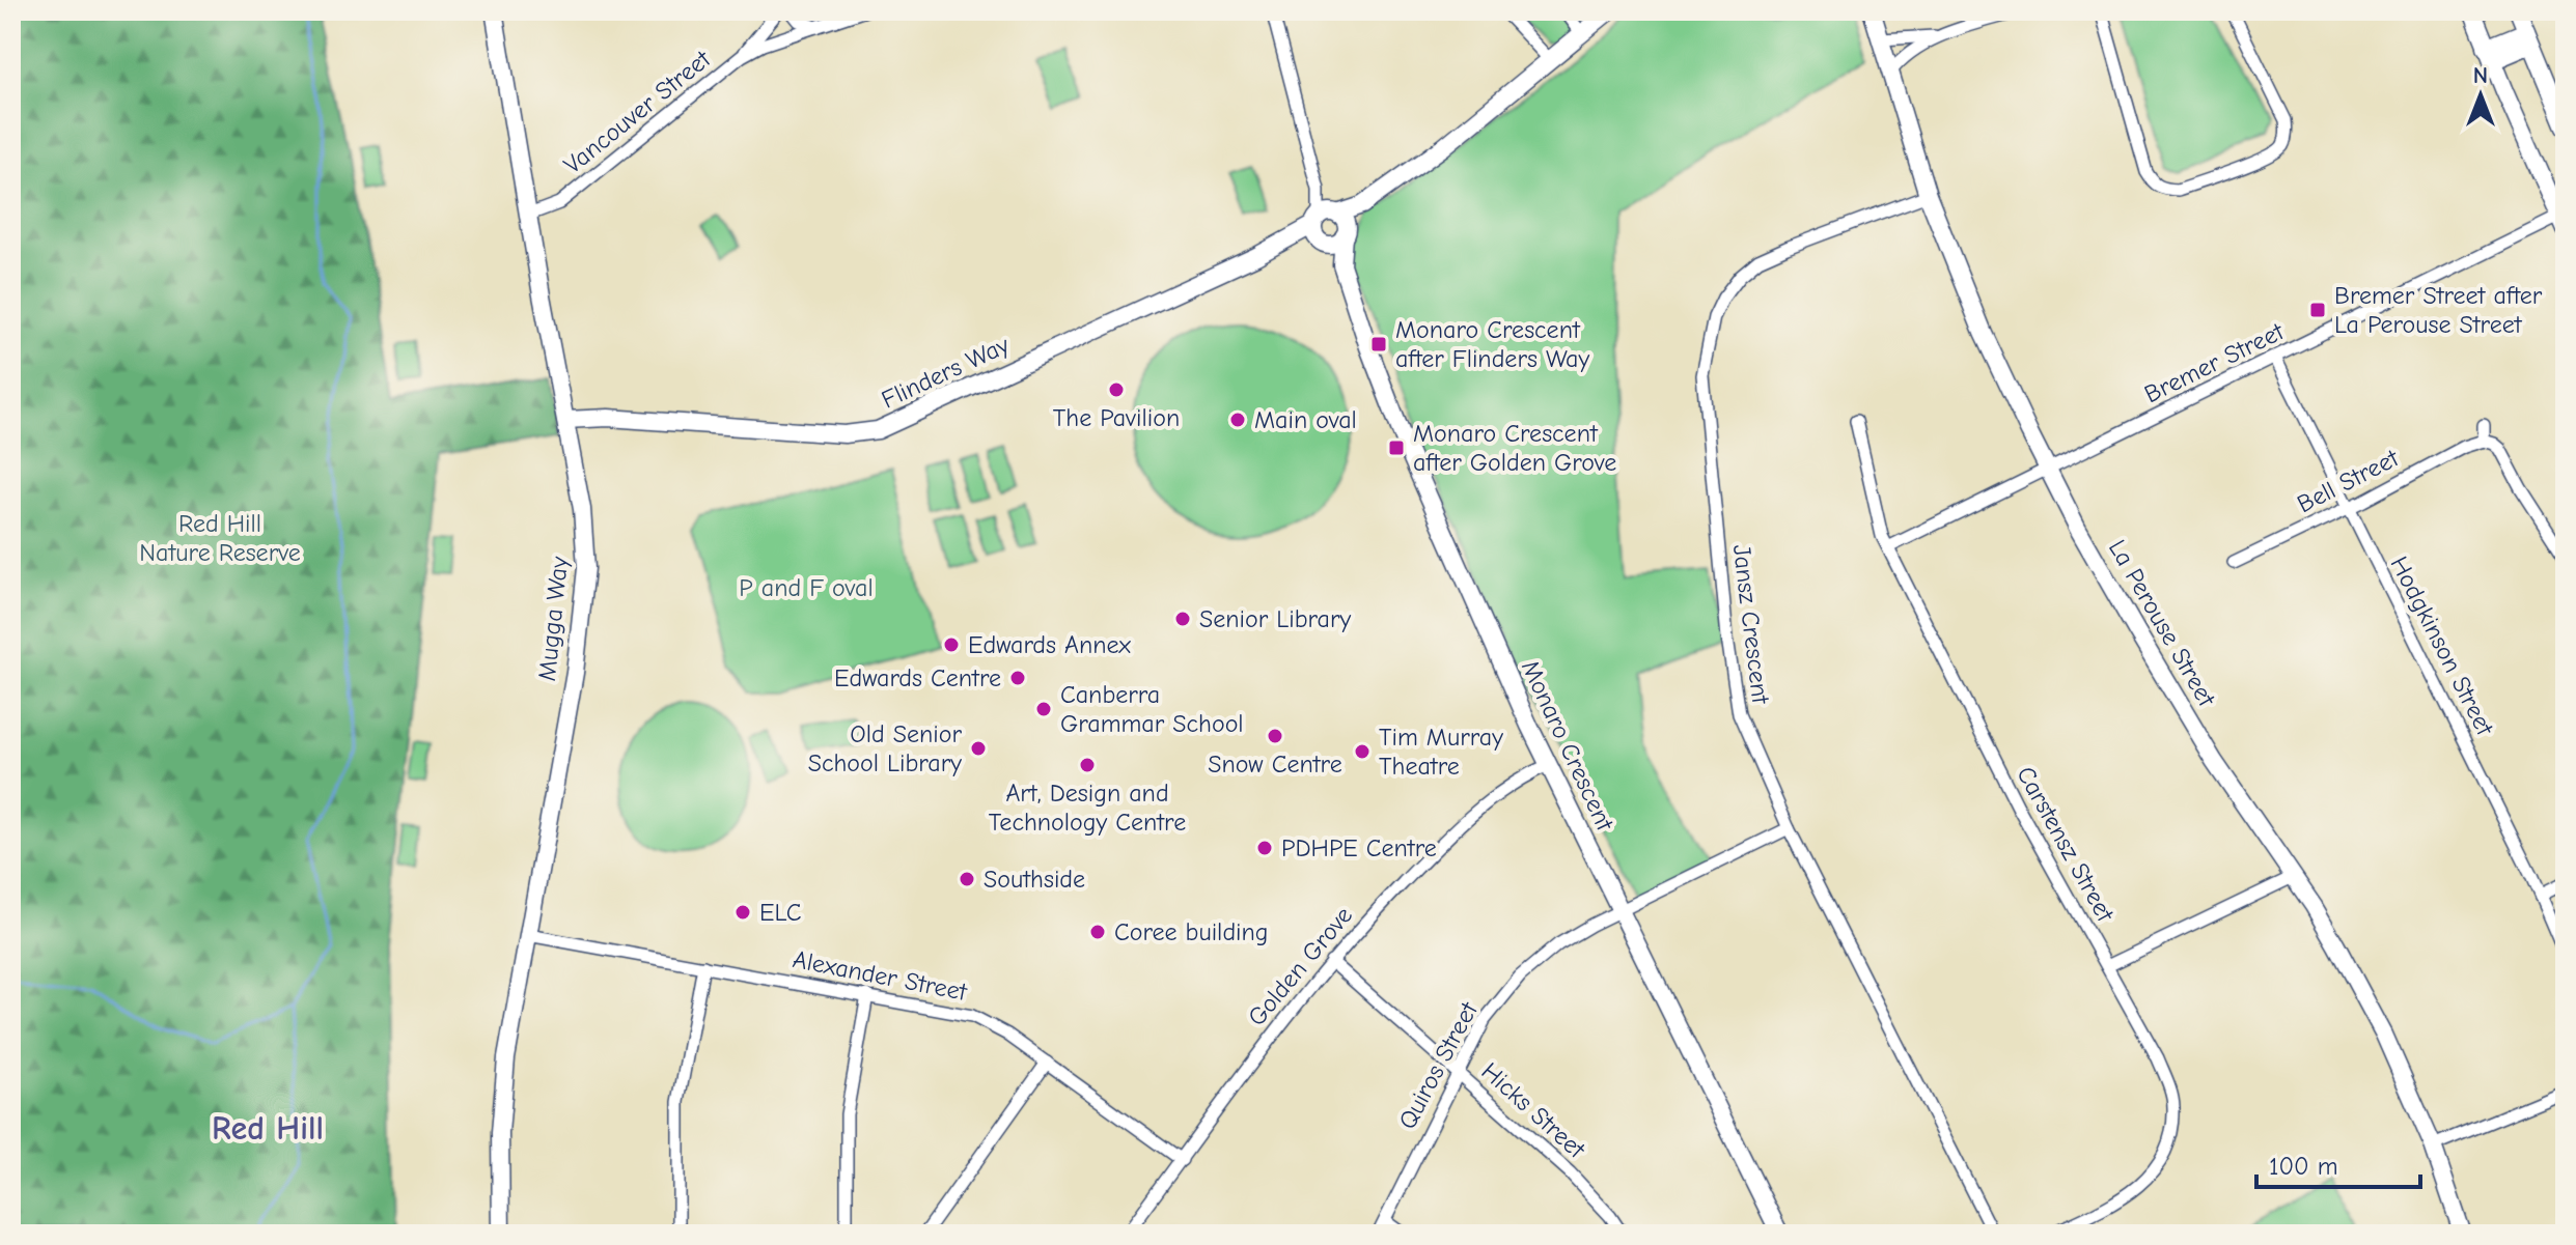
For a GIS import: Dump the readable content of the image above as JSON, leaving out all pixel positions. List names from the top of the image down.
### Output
{
  "streets": {
    "street": [
      "Vancouver Street",
      "Bremer Street",
      "Flinders Way",
      "Bell Street",
      "Mugga Way",
      "La Perouse Street",
      "Jansz Crescent",
      "Hodgkinson Street",
      "Monaro Crescent",
      "Carstensz Street",
      "Golden Grove",
      "Alexander Street",
      "Quiros Street",
      "Hicks Street"
    ]
  },
  "crossings": [
    ["Vancouver Street", "Mugga Way"],
    ["Bremer Street", "La Perouse Street"],
    ["Bremer Street", "Hodgkinson Street"],
    ["Bremer Street", "Carstensz Street"],
    ["Flinders Way", "Mugga Way"],
    ["Flinders Way", "Monaro Crescent"],
    ["Bell Street", "Hodgkinson Street"],
    ["Mugga Way", "Alexander Street"],
    ["La Perouse Street", "Jansz Crescent"],
    ["Jansz Crescent", "Quiros Street"],
    ["Monaro Crescent", "Golden Grove"],
    ["Monaro Crescent", "Quiros Street"],
    ["Golden Grove", "Alexander Street"],
    ["Golden Grove", "Hicks Street"],
    ["Quiros Street", "Hicks Street"]
  ],
  "districts": ["Red Hill"],
  "parks": ["Red Hill Nature Reserve", "P and F oval"],
  "places": {
    "transit": ["Bremer Street after La Perouse Street", "Monaro Crescent after Flinders Way", "Monaro Crescent after Golden Grove"],
    "other": [
      "The Pavilion",
      "Main oval",
      "Senior Library",
      "Edwards Annex",
      "Edwards Centre",
      "Canberra Grammar School",
      "Snow Centre",
      "Old Senior School Library",
      "Tim Murray Theatre",
      "Art, Design and Technology Centre",
      "PDHPE Centre",
      "Southside",
      "ELC",
      "Coree building"
    ]
  },
  "scale_bar": "100 m",
  "north": "top"
}
